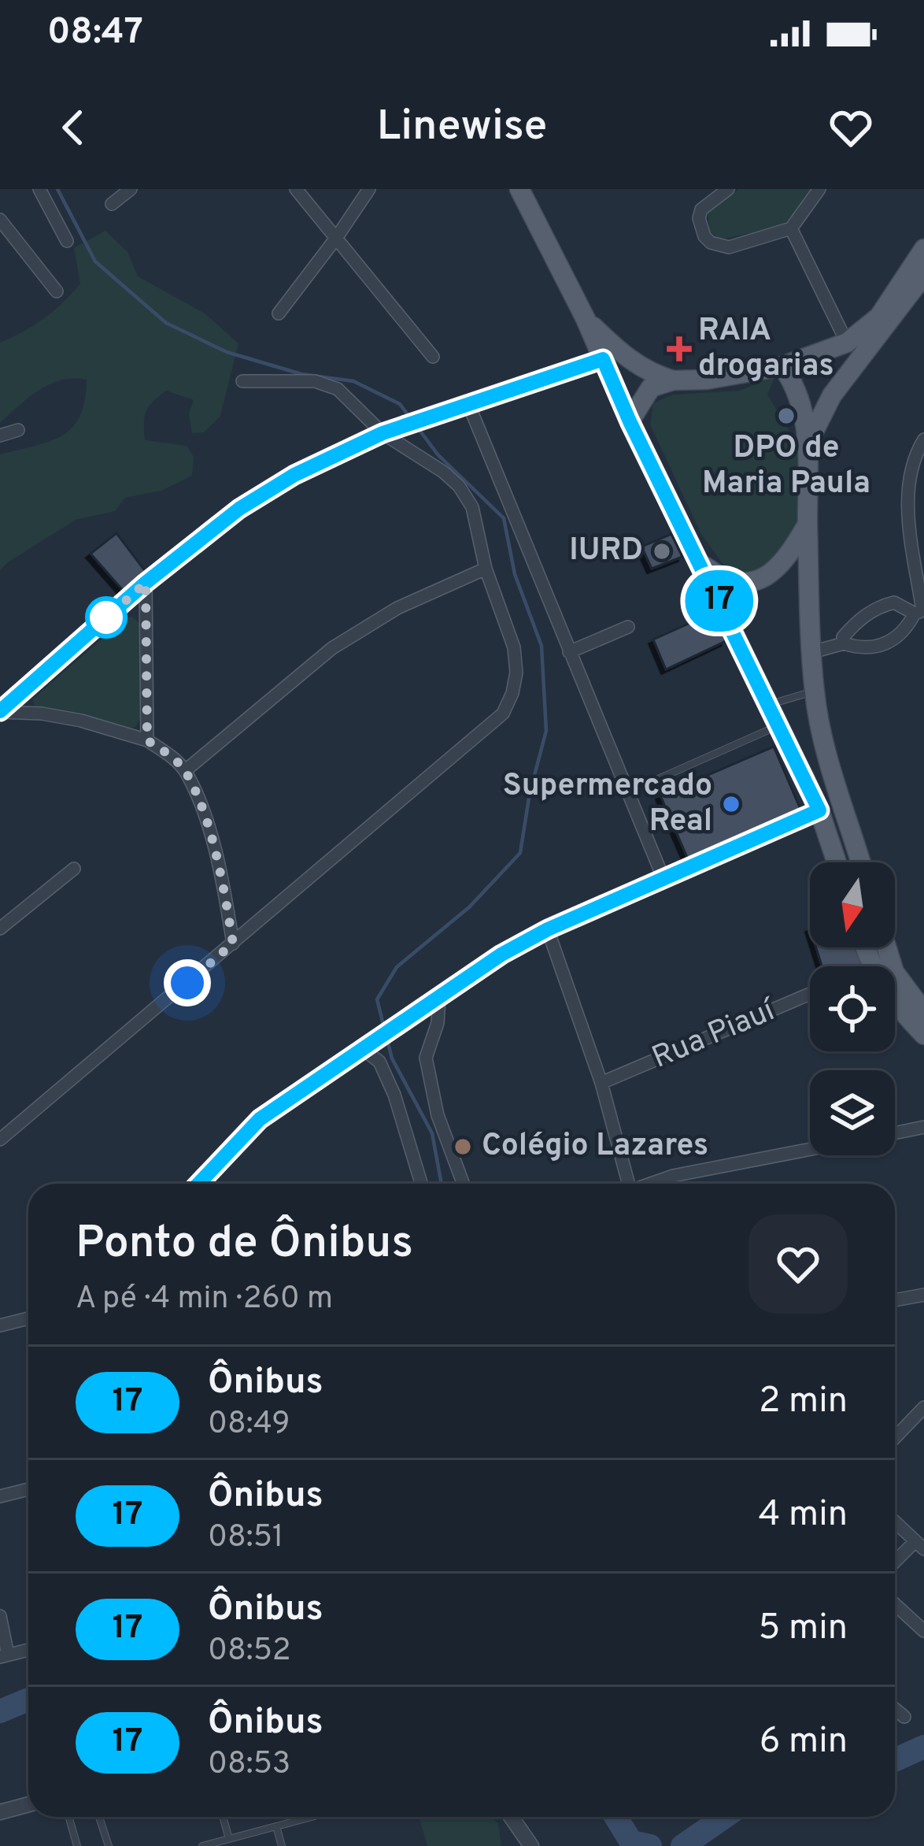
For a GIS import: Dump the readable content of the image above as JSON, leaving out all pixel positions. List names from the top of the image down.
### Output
{
  "streets": {
    "street": ["Rua Piauí"]
  },
  "places": {
    "health": ["RAIA drogarias"],
    "other": [
      "DPO de Maria Paula",
      "IURD",
      "Supermercado Real",
      "Colégio Lazares"
    ]
  },
  "lines": ["bus line 17"],
  "north": "bottom",
  "page": {
    "status": "08:47",
    "header": "Linewise",
    "on_map": "17",
    "heading": ["Ponto de Ônibus", "A pé · 4 min · 260 m"],
    "list": [
      {
        "mark": "17",
        "name": "Ônibus",
        "note": "08:49",
        "value": "2 min"
      },
      {
        "mark": "17",
        "name": "Ônibus",
        "note": "08:51",
        "value": "4 min"
      },
      {
        "mark": "17",
        "name": "Ônibus",
        "note": "08:52",
        "value": "5 min"
      },
      {
        "mark": "17",
        "name": "Ônibus",
        "note": "08:53",
        "value": "6 min"
      }
    ]
  }
}
